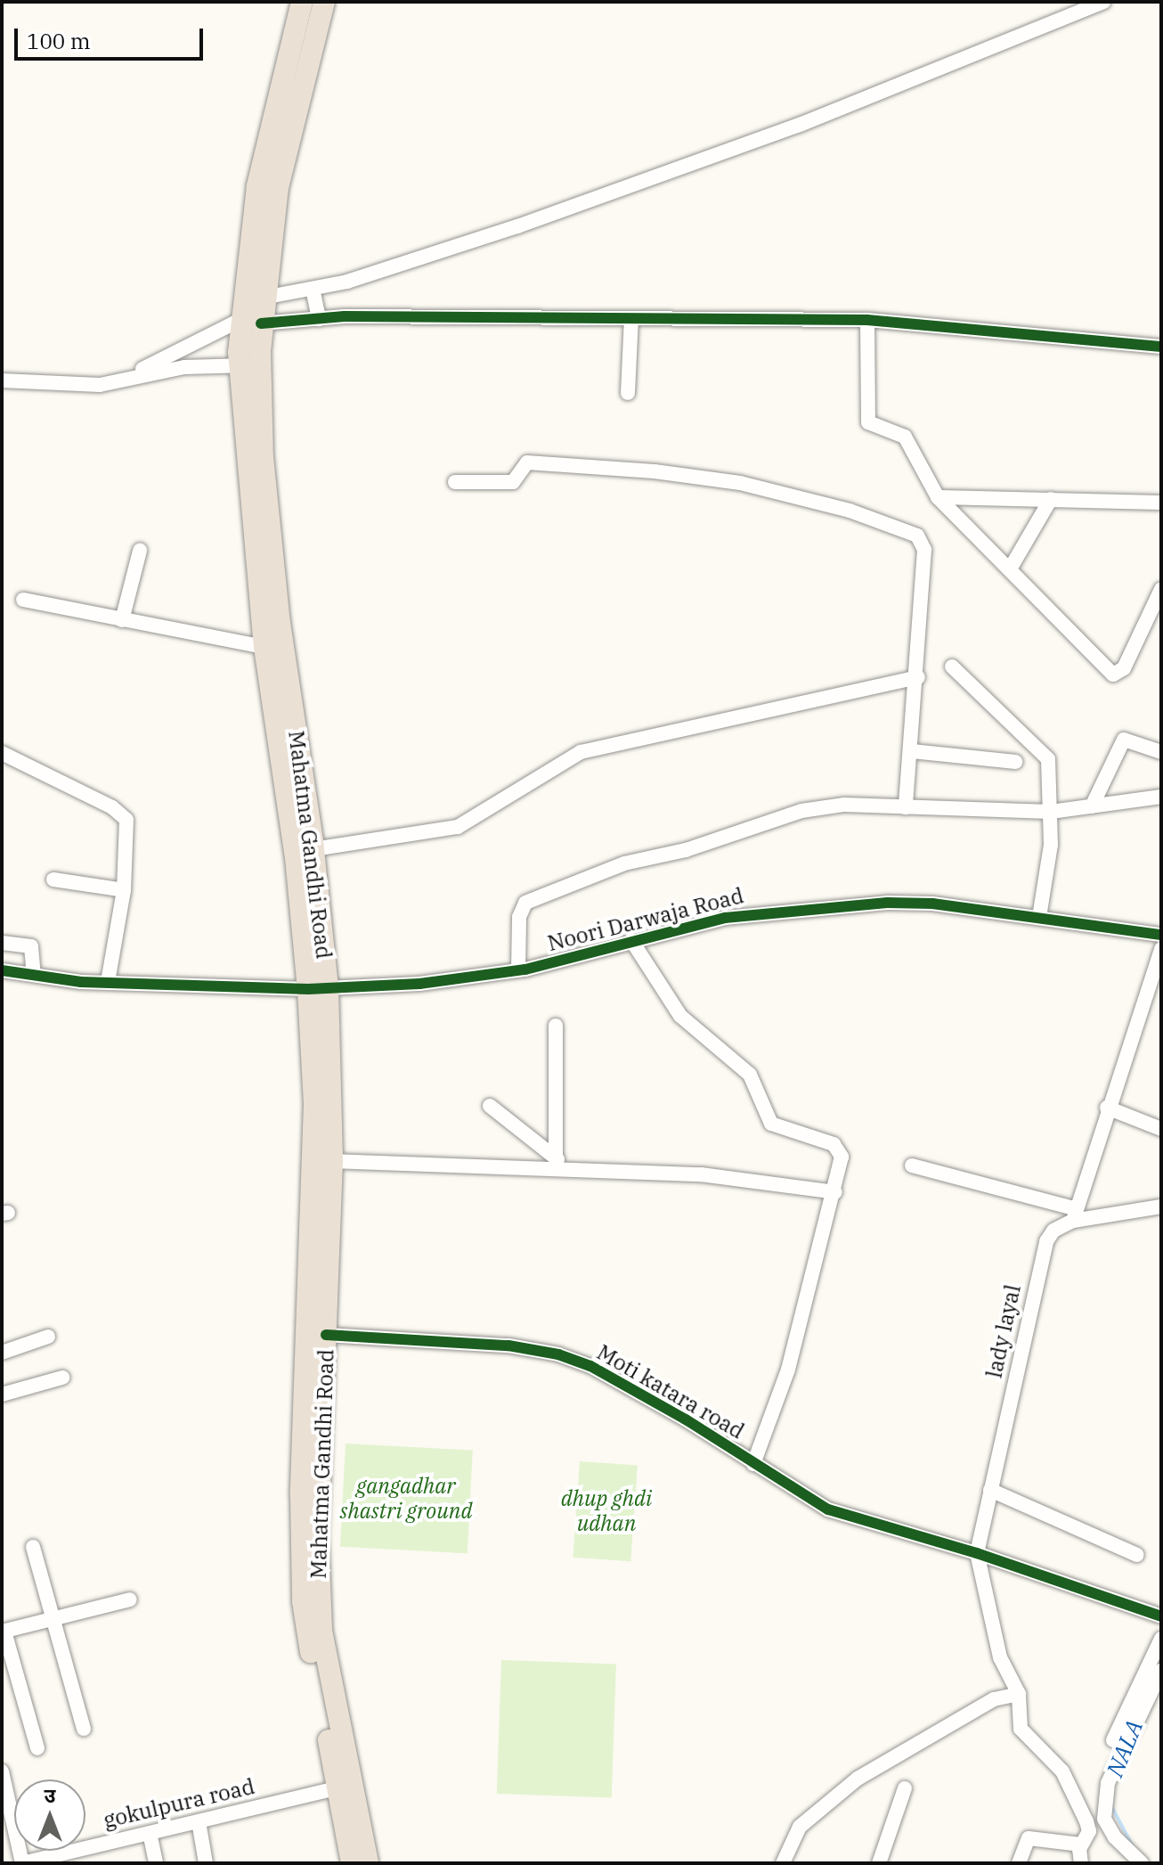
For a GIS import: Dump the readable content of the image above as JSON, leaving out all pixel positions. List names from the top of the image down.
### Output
{
  "streets": {
    "highway": ["Mahatma Gandhi Road"],
    "street": [
      "Noori Darwaja Road",
      "lady layal",
      "Moti katara road",
      "gokulpura road"
    ]
  },
  "crossings": [
    ["Mahatma Gandhi Road", "Noori Darwaja Road"],
    ["Mahatma Gandhi Road", "Moti katara road"],
    ["Mahatma Gandhi Road", "gokulpura road"],
    ["lady layal", "Moti katara road"]
  ],
  "water": ["NALA"],
  "parks": ["gangadhar shastri ground", "dhup ghdi udhan"],
  "scale_bar": "100 m",
  "north": "top"
}
